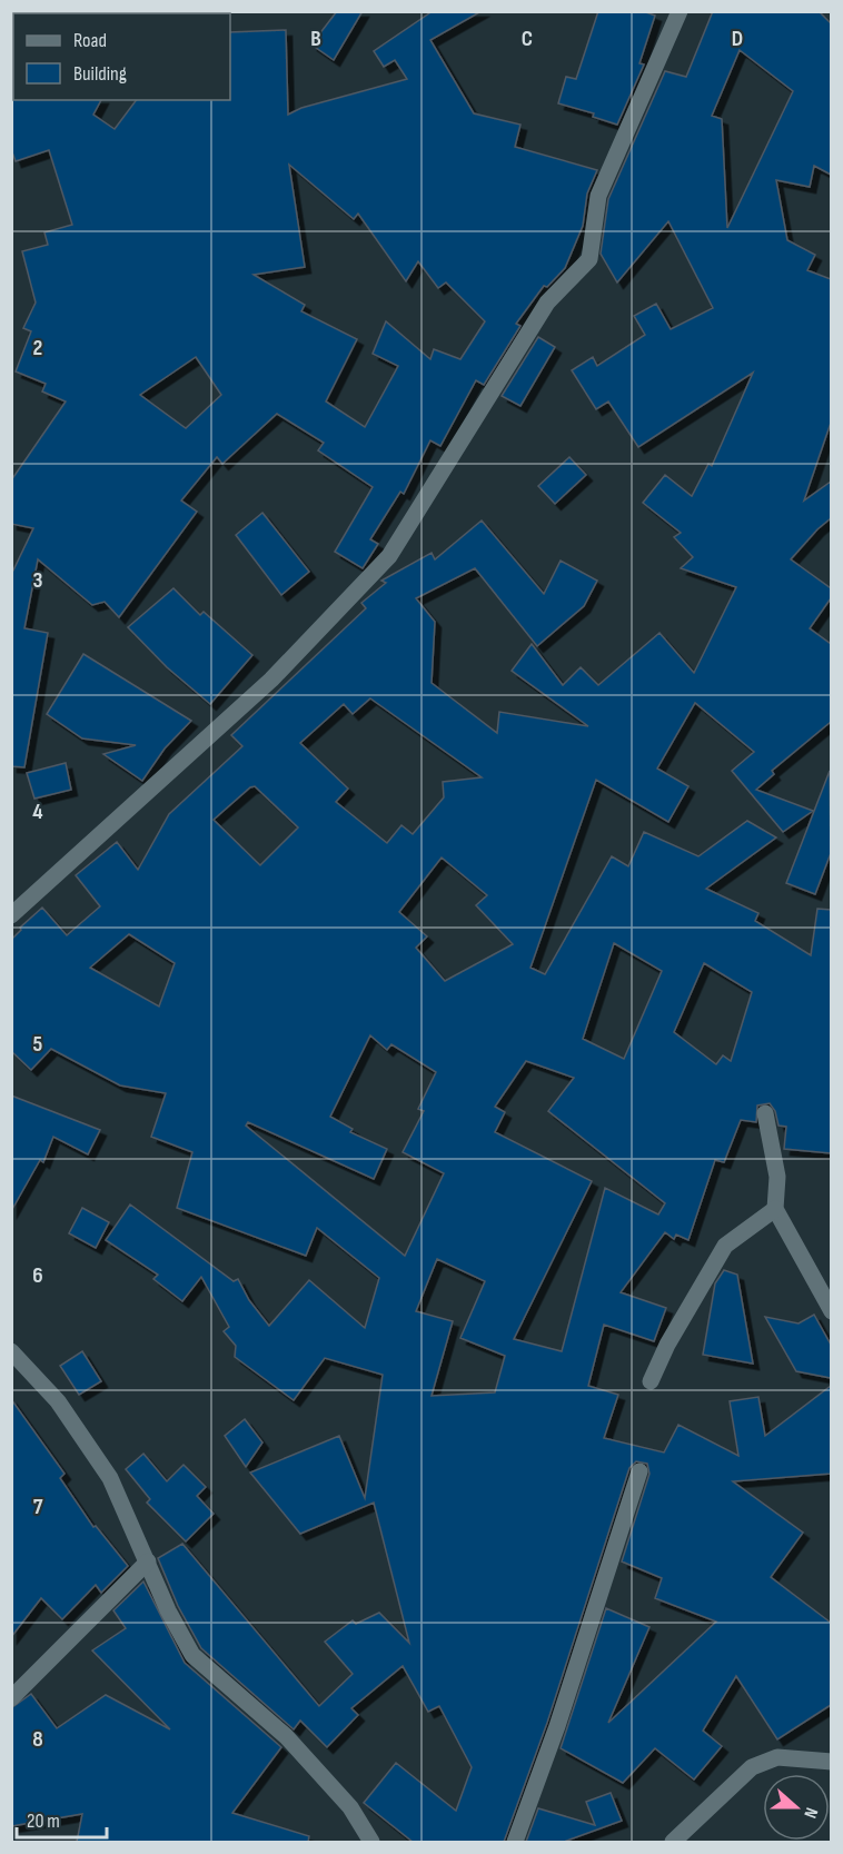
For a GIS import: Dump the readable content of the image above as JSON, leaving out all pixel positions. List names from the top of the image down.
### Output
{
  "legend": ["Road", "Building"],
  "scale_bar": "20 m",
  "north": "right",
  "grid": {
    "columns": ["B", "C", "D"],
    "rows": [
      "2",
      "3",
      "4",
      "5",
      "6",
      "7",
      "8"
    ]
  }
}
